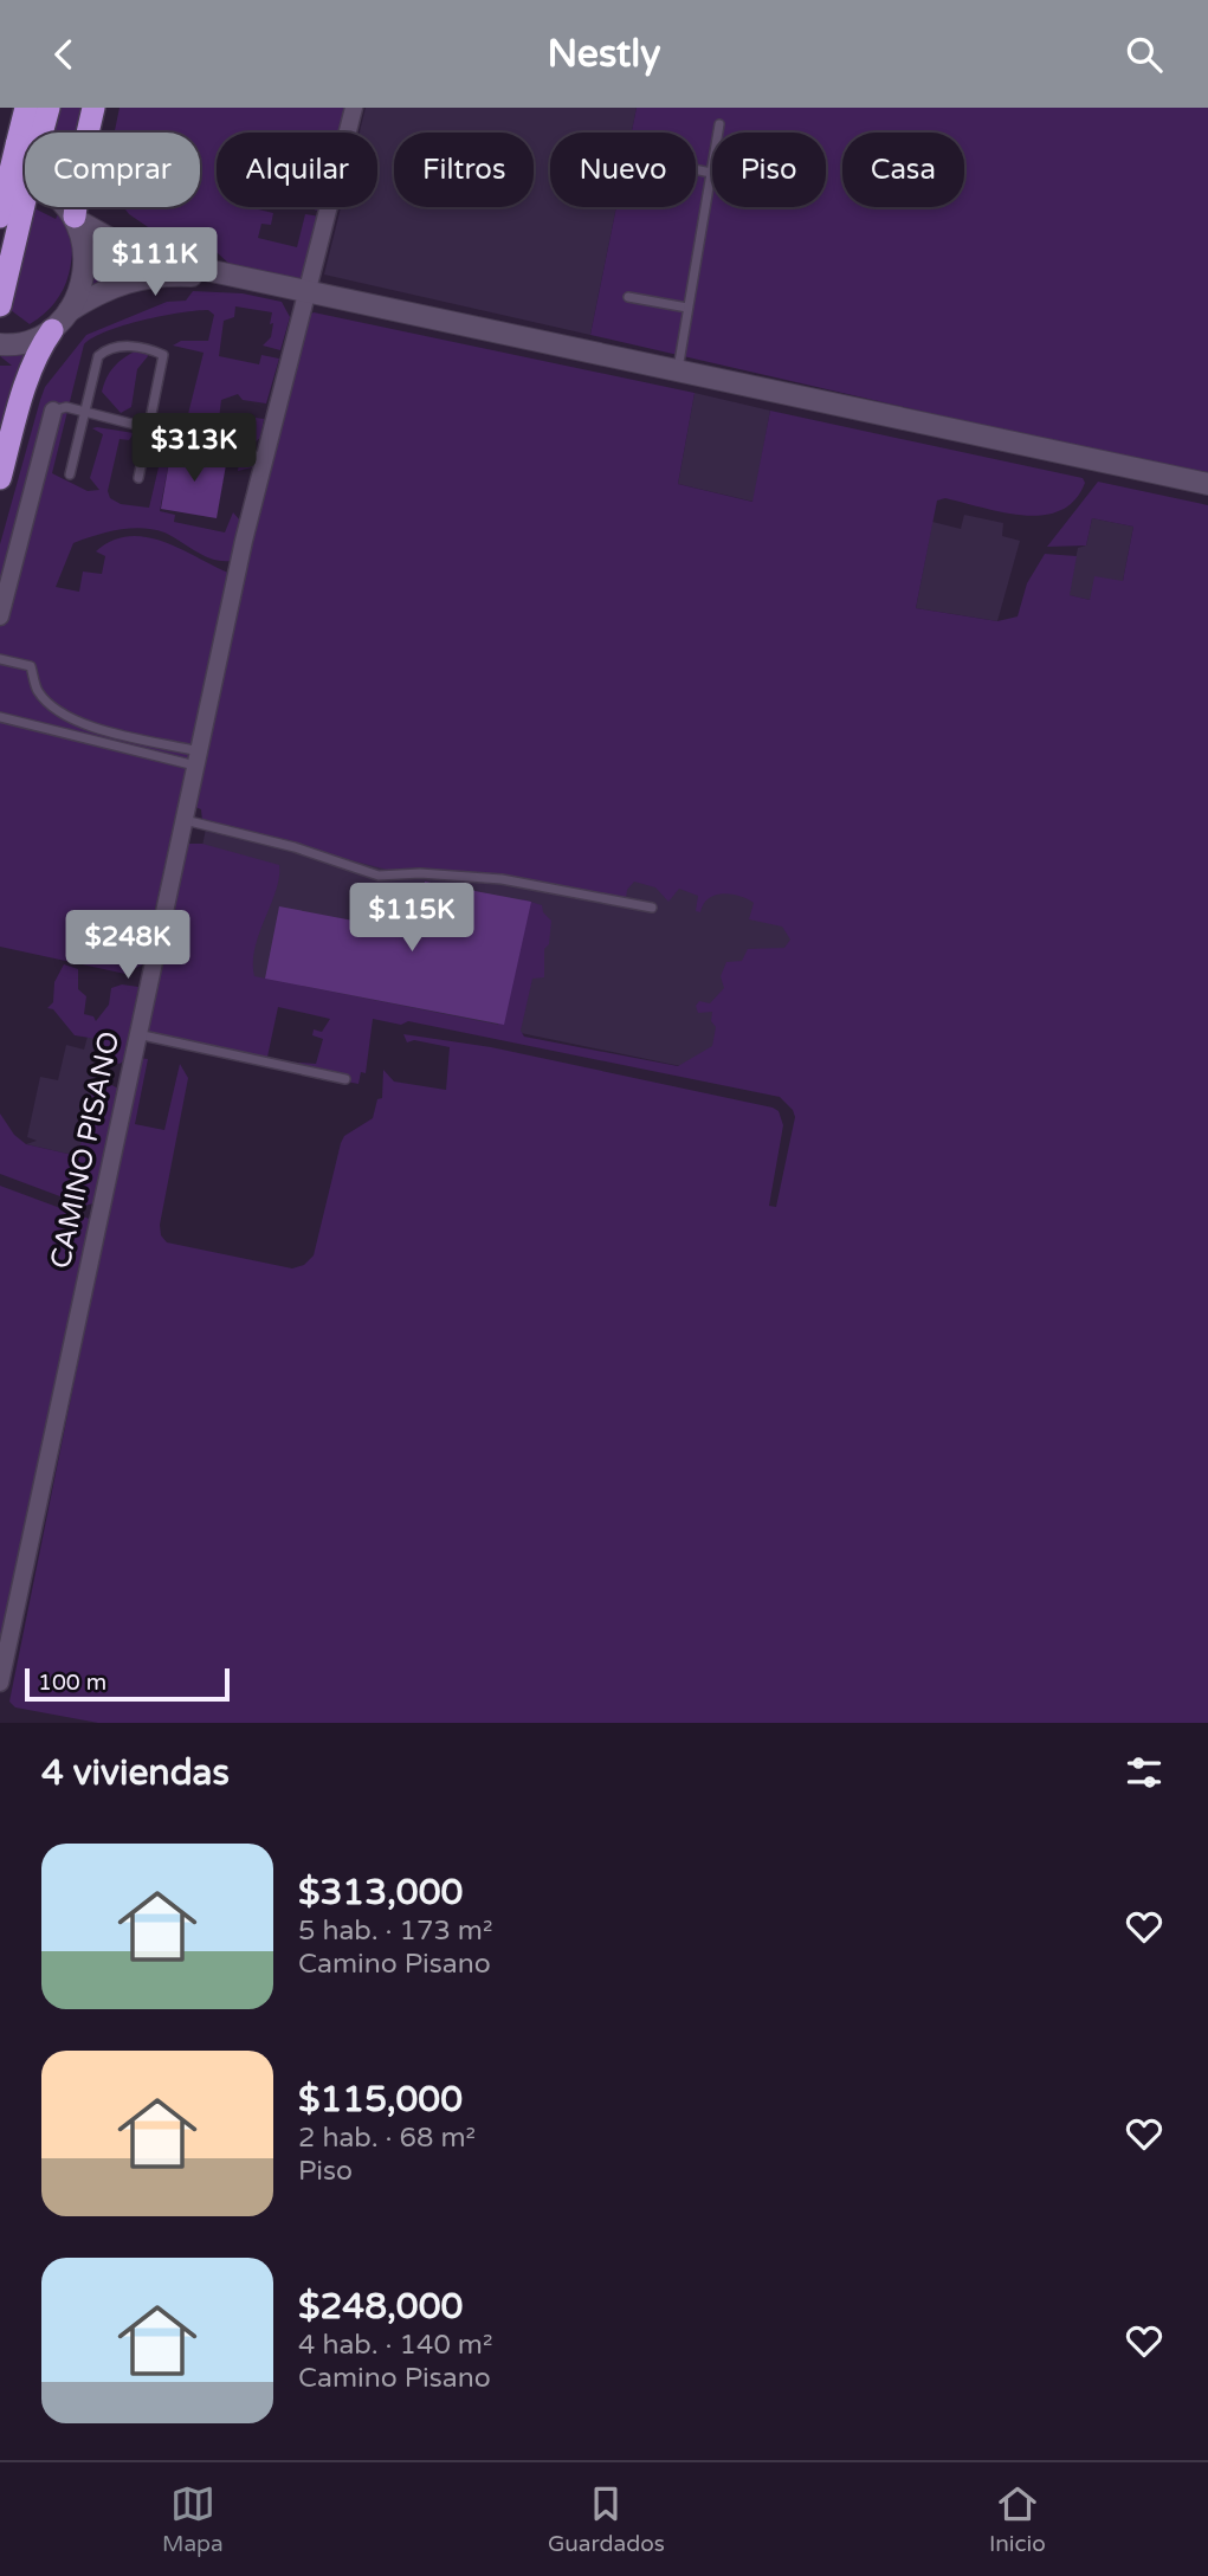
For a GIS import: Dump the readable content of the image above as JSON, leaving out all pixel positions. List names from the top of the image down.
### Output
{
  "streets": {
    "street": ["CAMINO PISANO"]
  },
  "scale_bar": "100 m",
  "page": {
    "header": "Nestly",
    "chip": [
      "Comprar",
      "Alquilar",
      "Filtros",
      "Nuevo",
      "Piso",
      "Casa"
    ],
    "price": [
      "$111K",
      "$313K",
      "$115K",
      "$248K"
    ],
    "scale": "100 m",
    "heading": "4 viviendas",
    "list": [
      {
        "name": "$313,000",
        "note": "5 hab. · 173 m² · Camino Pisano"
      },
      {
        "name": "$115,000",
        "note": "2 hab. · 68 m² · Piso"
      },
      {
        "name": "$248,000",
        "note": "4 hab. · 140 m² · Camino Pisano"
      }
    ],
    "tabs": ["Mapa", "Guardados", "Inicio"]
  }
}
